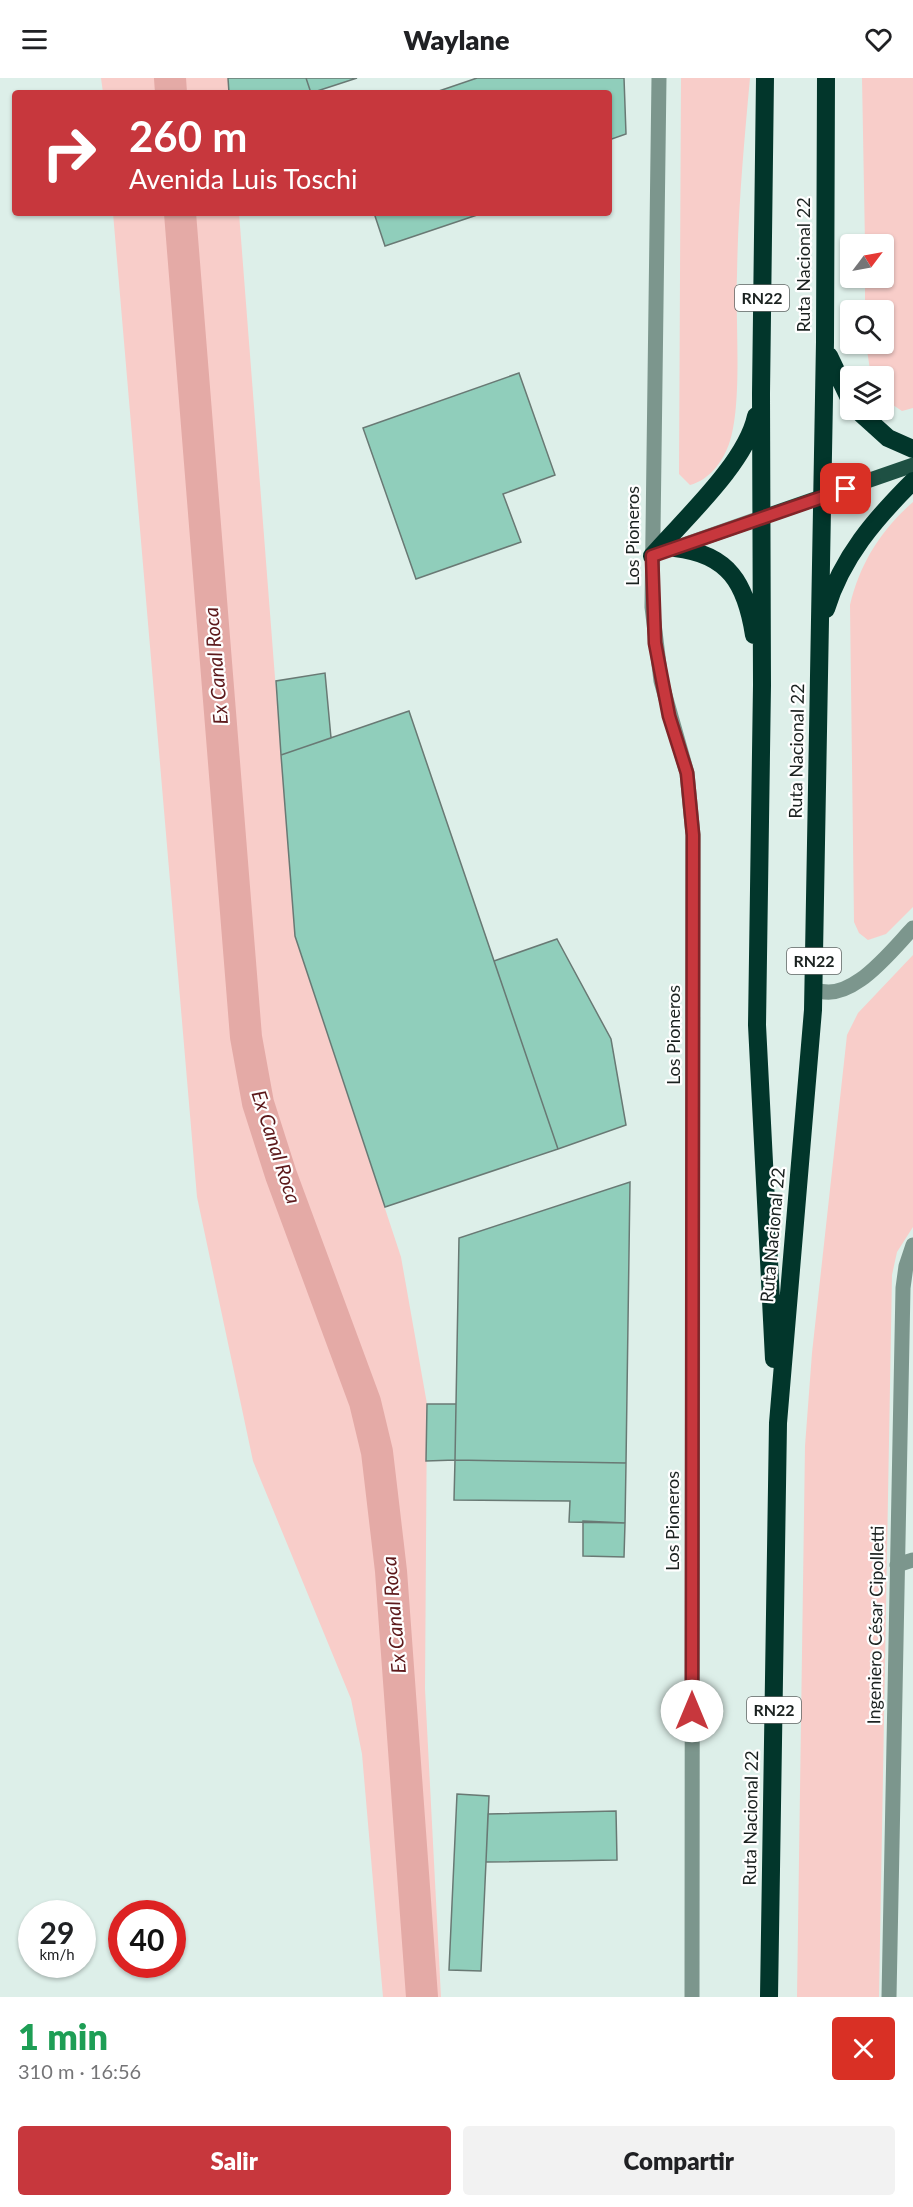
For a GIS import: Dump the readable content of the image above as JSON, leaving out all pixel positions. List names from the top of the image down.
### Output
{
  "streets": {
    "highway": ["Ruta Nacional 22", "RN22"],
    "street": ["Los Pioneros", "Ingeniero César Cipolletti"]
  },
  "water": ["Ex Canal Roca"],
  "north": "top right",
  "page": {
    "header": "Waylane",
    "turn": ["260 m", "Avenida Luis Toschi"],
    "speed": "29 km/h",
    "limit": "40",
    "heading": ["1 min", "310 m · 16:56"],
    "buttons": ["Salir", "Compartir"]
  }
}
